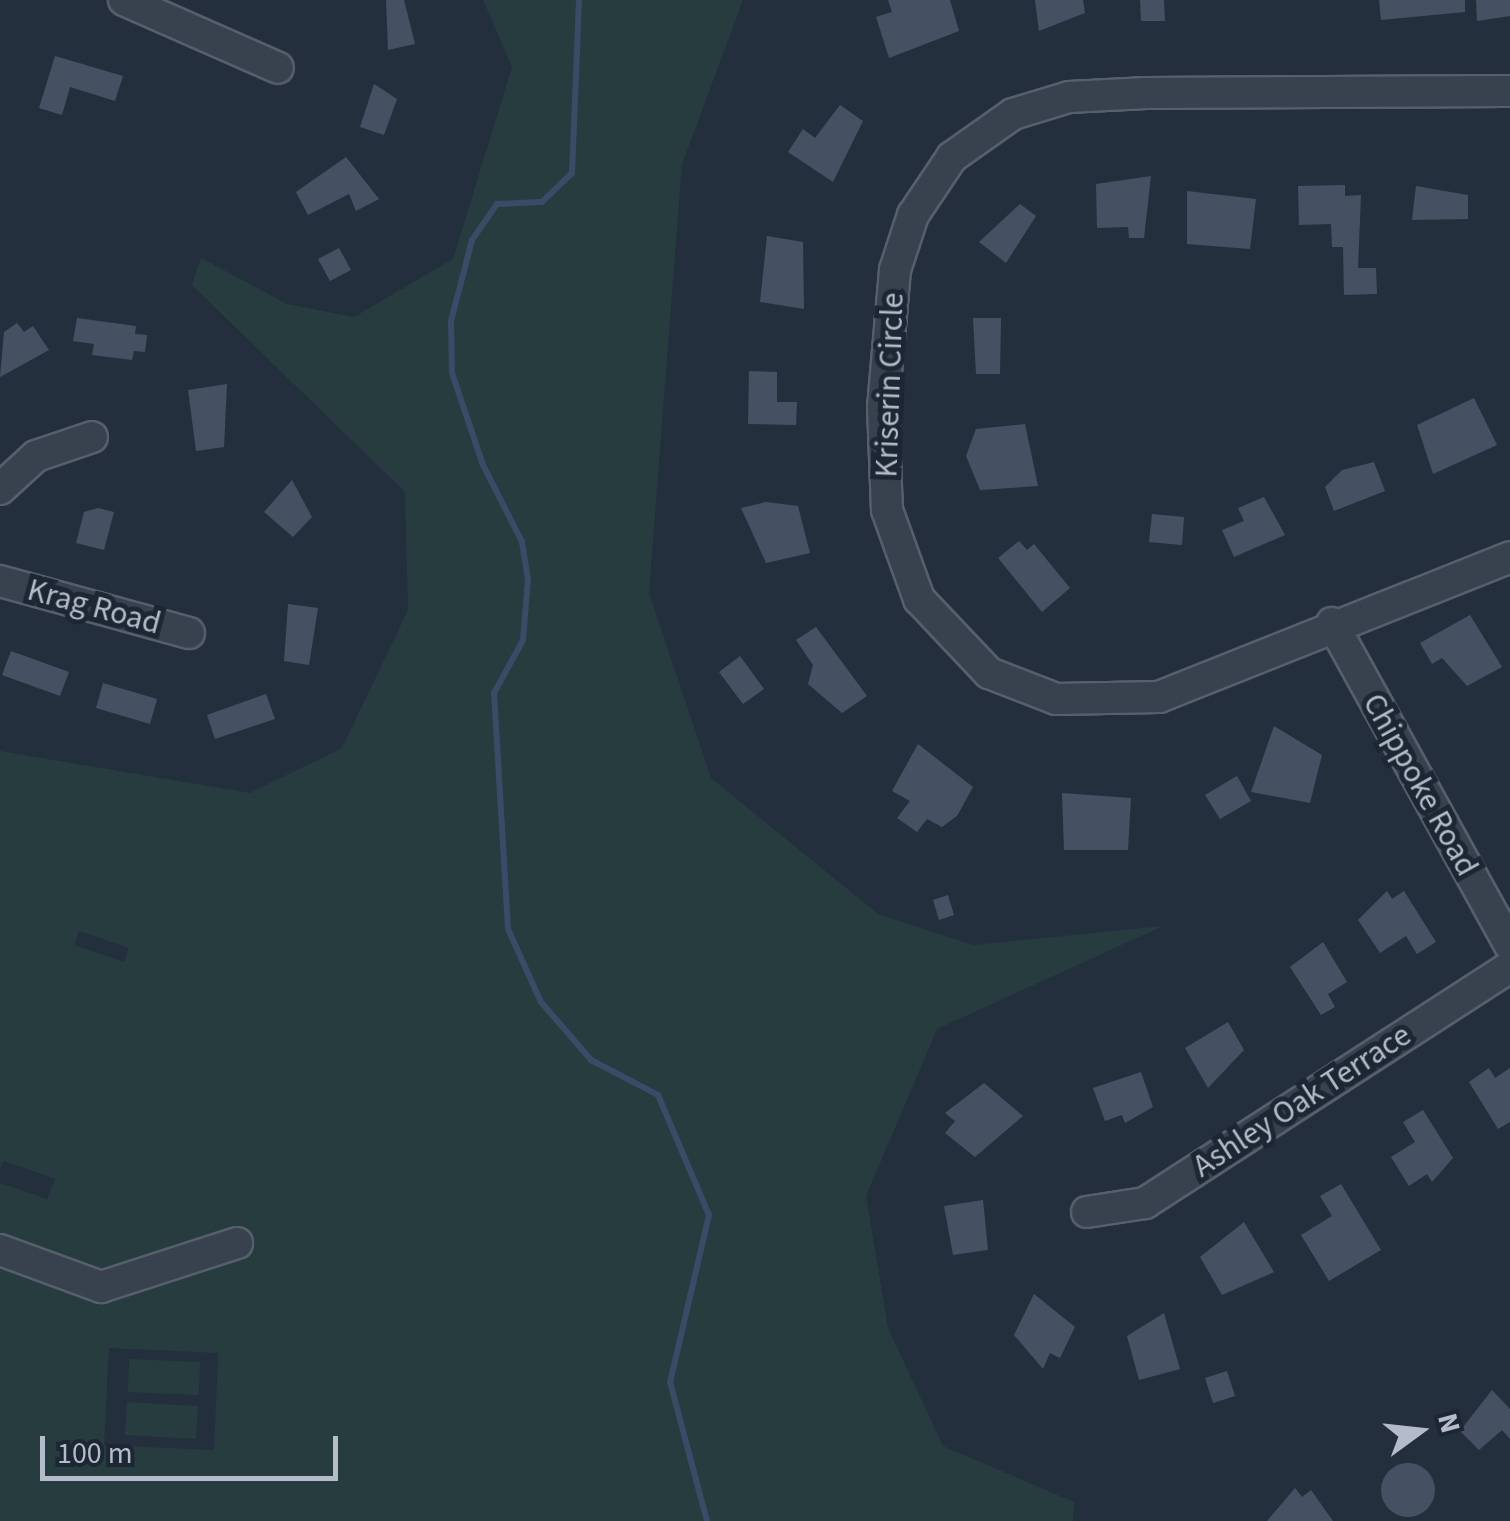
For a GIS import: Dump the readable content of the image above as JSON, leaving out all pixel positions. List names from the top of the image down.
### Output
{
  "streets": {
    "street": [
      "Kriserin Circle",
      "Krag Road",
      "Chippoke Road",
      "Ashley Oak Terrace"
    ]
  },
  "crossings": [
    ["Kriserin Circle", "Chippoke Road"]
  ],
  "scale_bar": "100 m",
  "north": "right"
}
